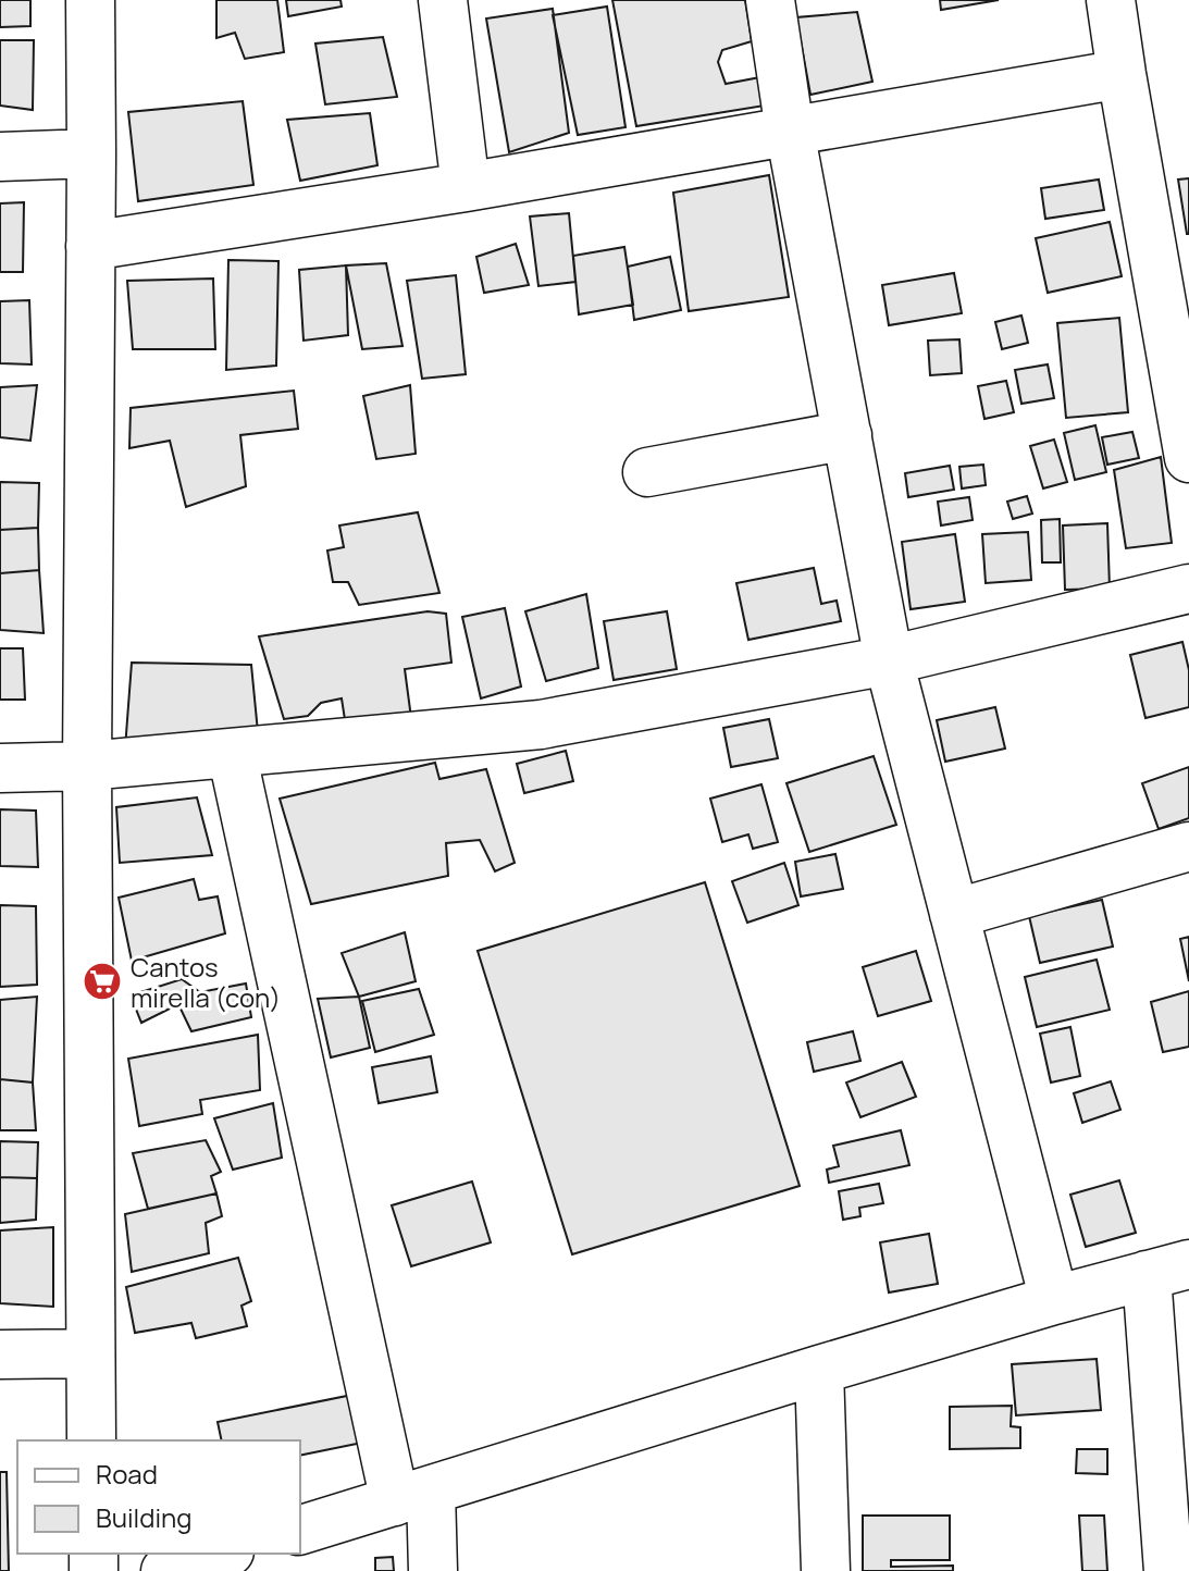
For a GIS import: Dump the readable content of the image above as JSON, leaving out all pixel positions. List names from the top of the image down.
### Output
{
  "places": {
    "supermarket": ["Cantos mirella (con)"]
  },
  "legend": ["Road", "Building"]
}
